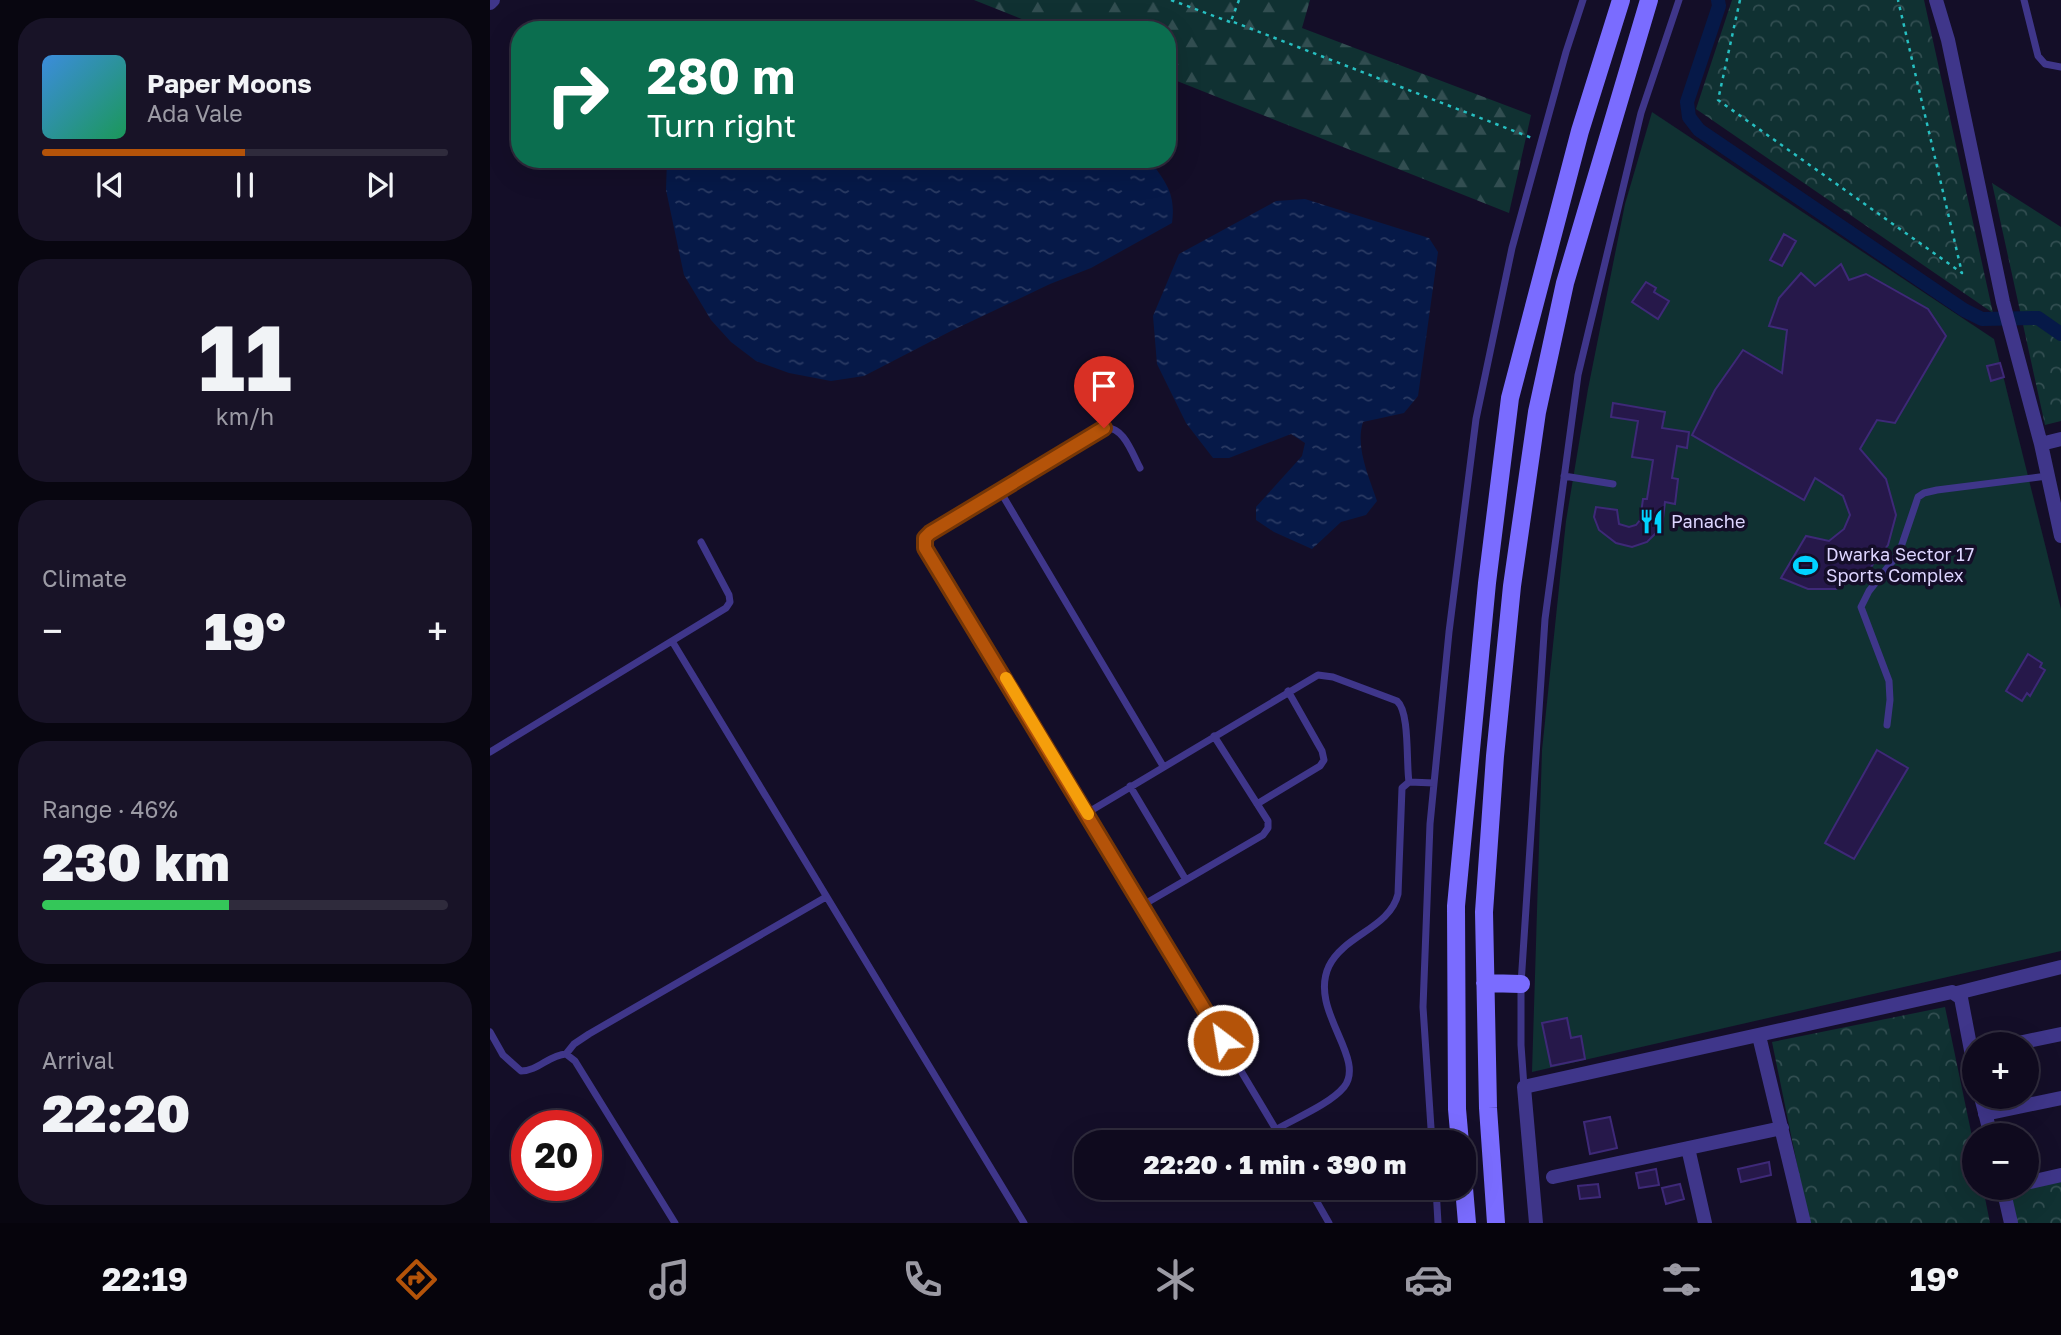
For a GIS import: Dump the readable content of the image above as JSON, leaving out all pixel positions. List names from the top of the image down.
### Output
{
  "places": {
    "restaurant": ["Panache"],
    "sports": ["Dwarka Sector 17 Sports Complex"]
  },
  "page": {
    "turn": ["280 m", "Turn right"],
    "song": ["Paper Moons", "Ada Vale"],
    "tile": [
      ["11", "km/h"],
      "Climate",
      ["Range · 46%", "230 km"],
      ["Arrival", "22:20"]
    ],
    "heat": ["−", "19°", "+"],
    "map_buttons": ["+", "−"],
    "limit": "20",
    "trip": "22:20 · 1 min · 390 m",
    "tabs": ["22:19", "19°"]
  }
}
